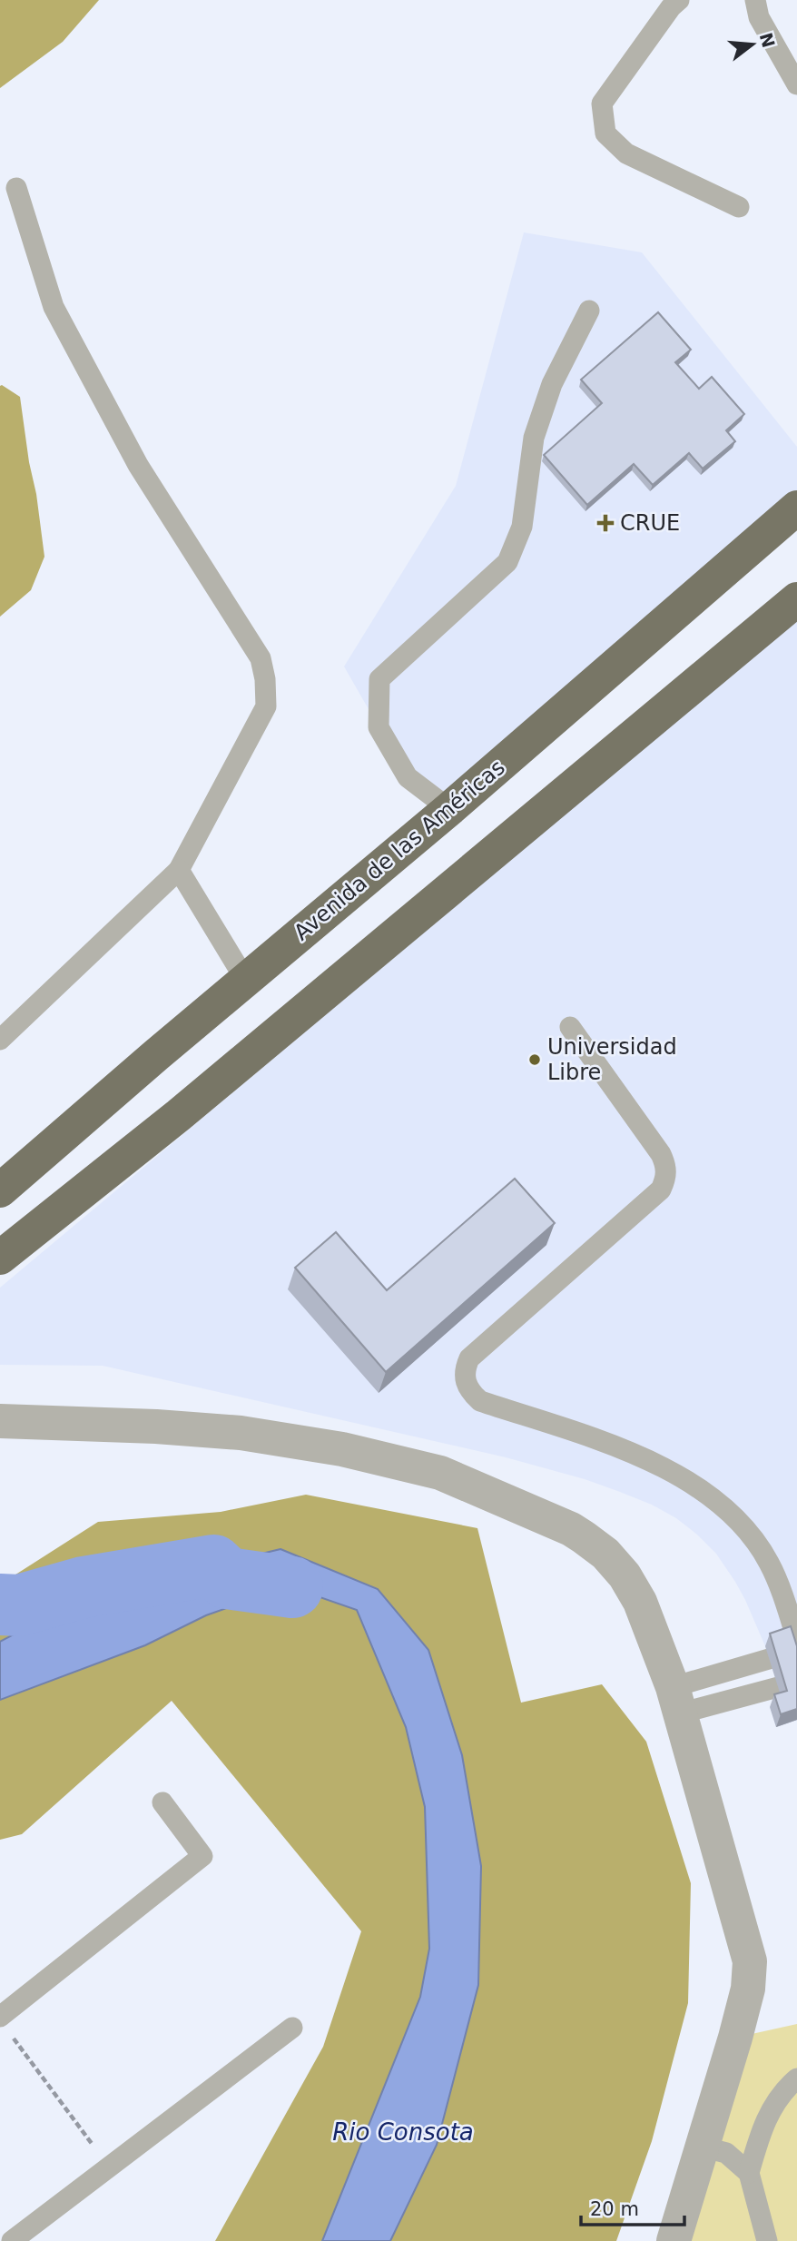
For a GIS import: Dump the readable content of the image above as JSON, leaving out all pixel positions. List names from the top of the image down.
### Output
{
  "streets": {
    "highway": ["Avenida de las Américas"]
  },
  "water": ["Rio Consota"],
  "places": {
    "health": ["CRUE"],
    "other": ["Universidad Libre"]
  },
  "scale_bar": "20 m",
  "north": "right"
}
